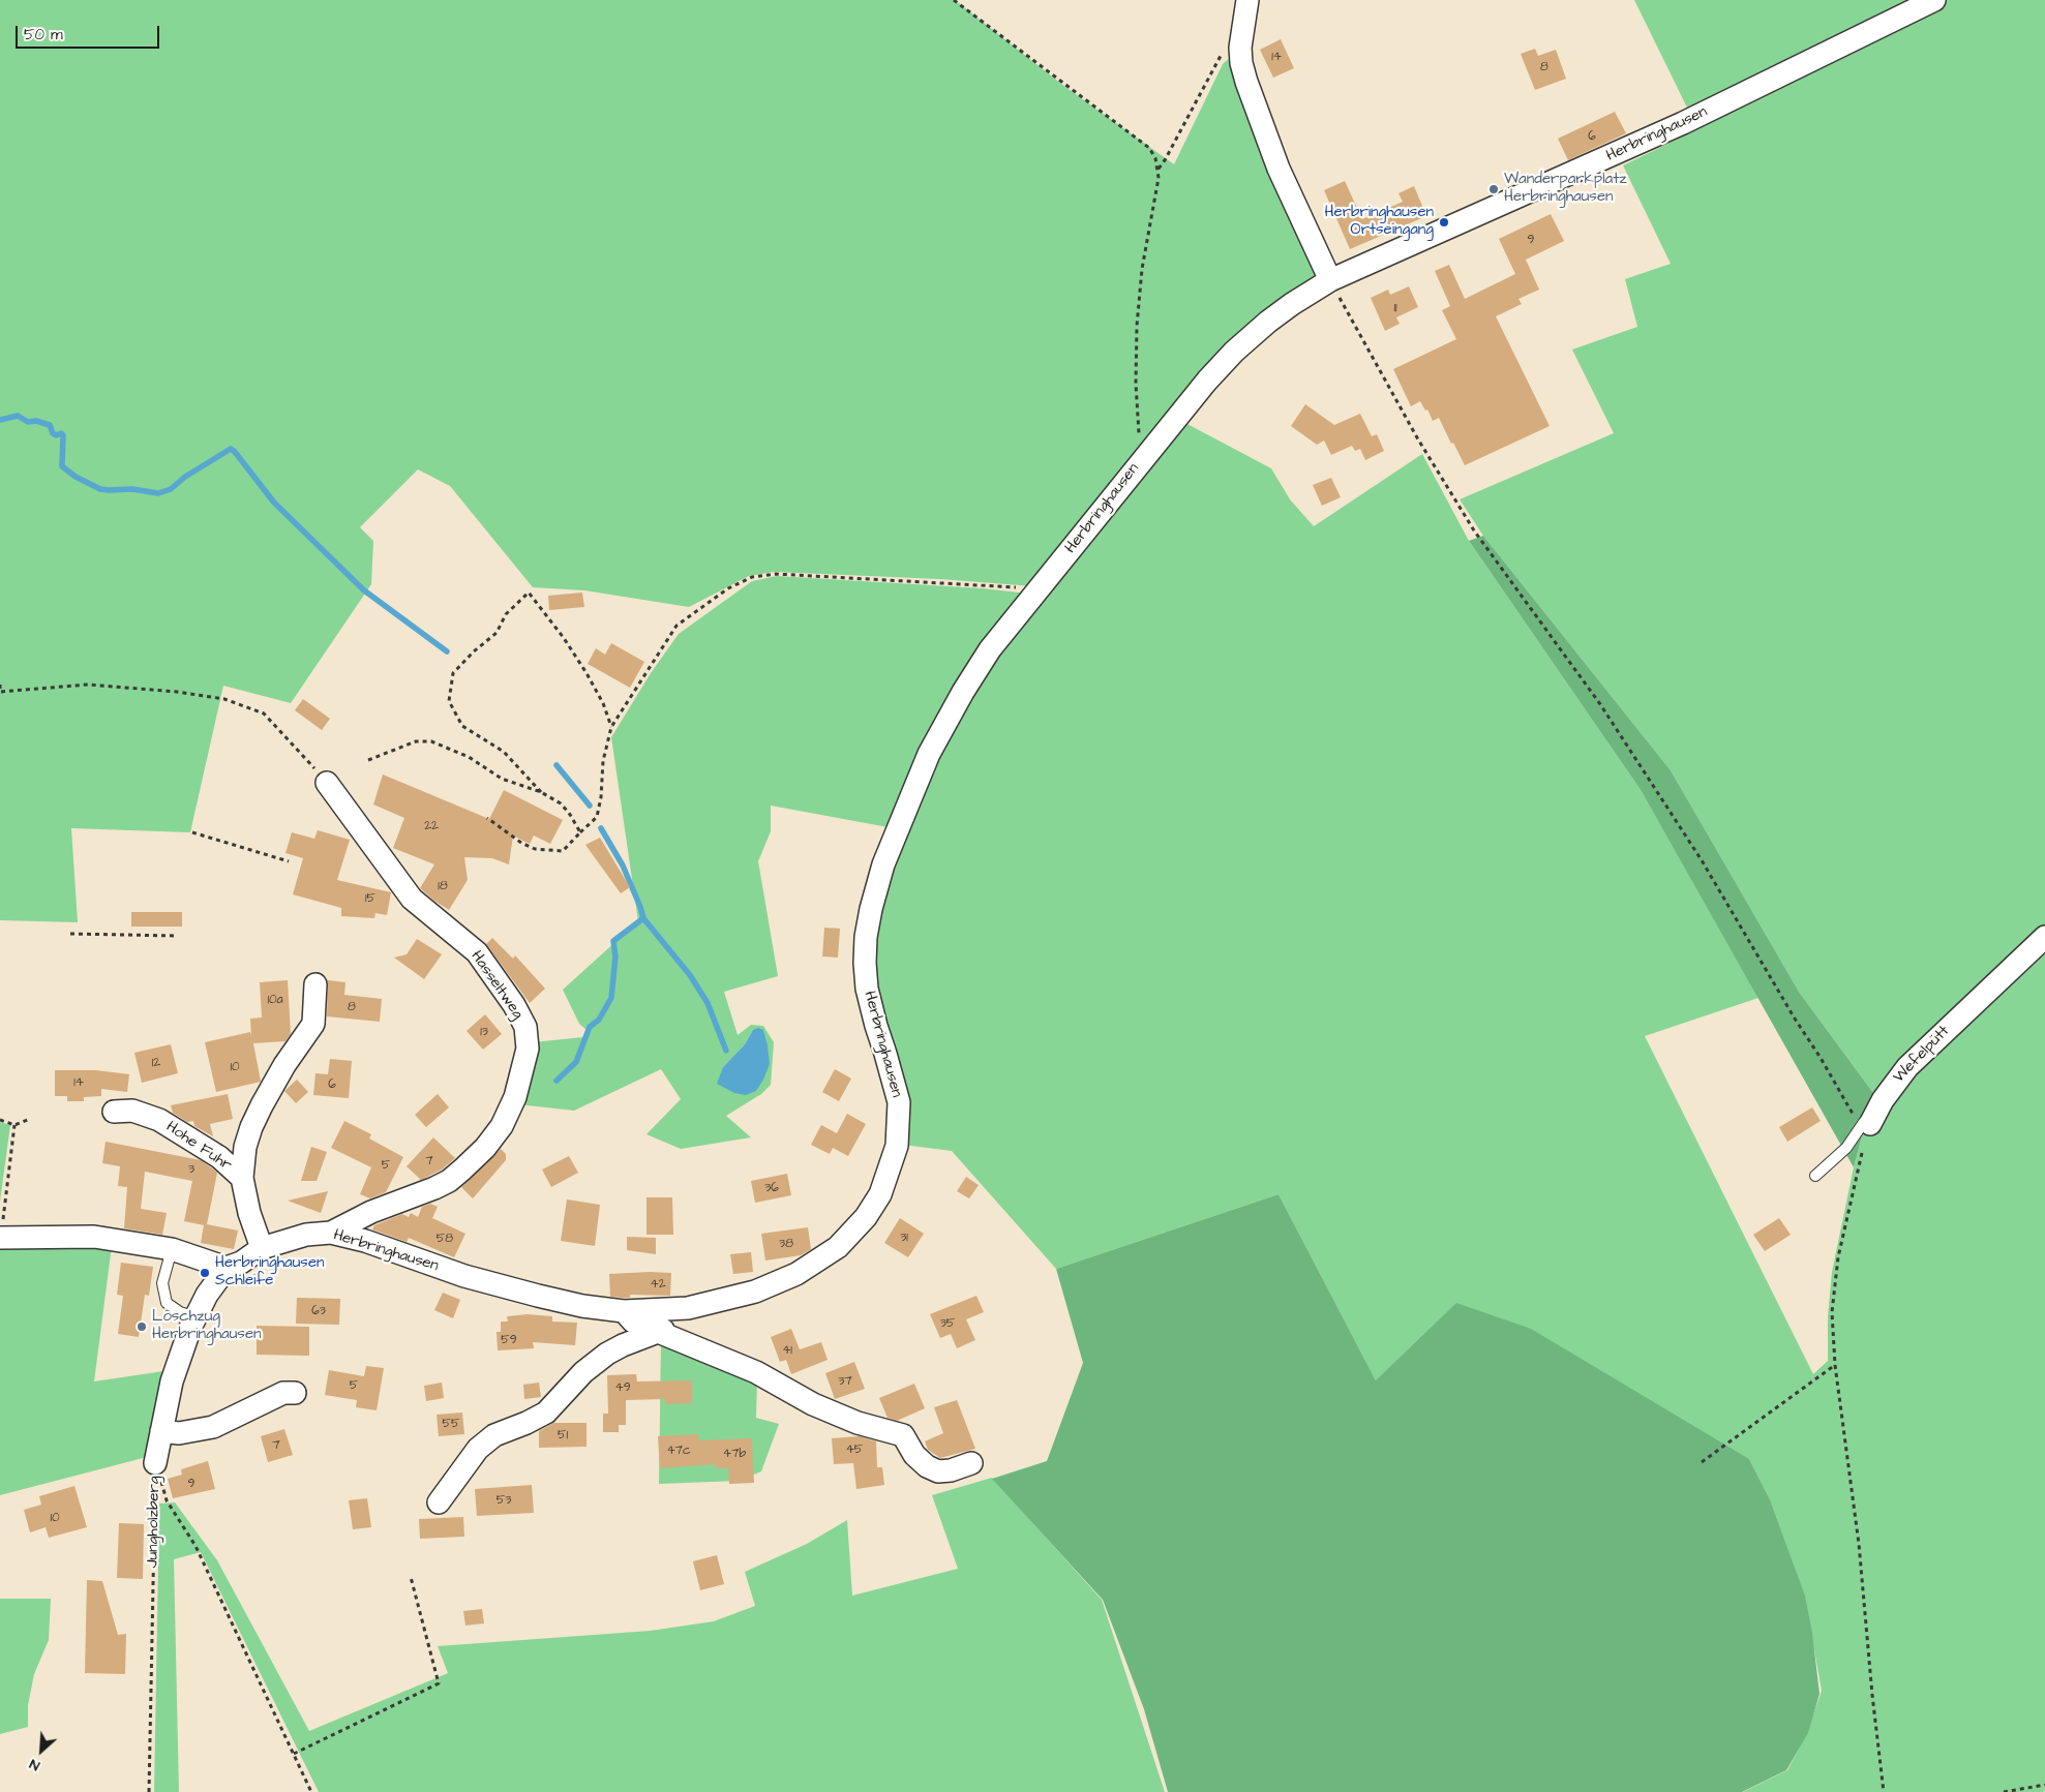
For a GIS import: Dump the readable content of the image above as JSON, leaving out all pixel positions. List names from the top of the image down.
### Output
{
  "streets": {
    "street": [
      "Herbringhausen",
      "Hasseltweg",
      "Wefelpütt",
      "Hohe Fuhr",
      "Jungholzberg"
    ]
  },
  "crossings": [
    ["Herbringhausen", "Hasseltweg"],
    ["Herbringhausen", "Hohe Fuhr"],
    ["Herbringhausen", "Jungholzberg"]
  ],
  "places": [
    "Wanderparkplatz Herbringhausen",
    "Herbringhausen Ortseingang",
    "Herbringhausen Schleife",
    "Löschzug Herbringhausen"
  ],
  "house_numbers": [
    "14",
    "8",
    "6",
    "9",
    "11",
    "22",
    "18",
    "15",
    "10a",
    "8",
    "13",
    "12",
    "10",
    "14",
    "6",
    "7",
    "5",
    "3",
    "36",
    "31",
    "58",
    "38",
    "42",
    "63",
    "35",
    "59",
    "41",
    "37",
    "5",
    "49",
    "55",
    "51",
    "7",
    "45",
    "47c",
    "47b",
    "9",
    "53",
    "10"
  ],
  "scale_bar": "50 m",
  "north": "bottom left"
}
